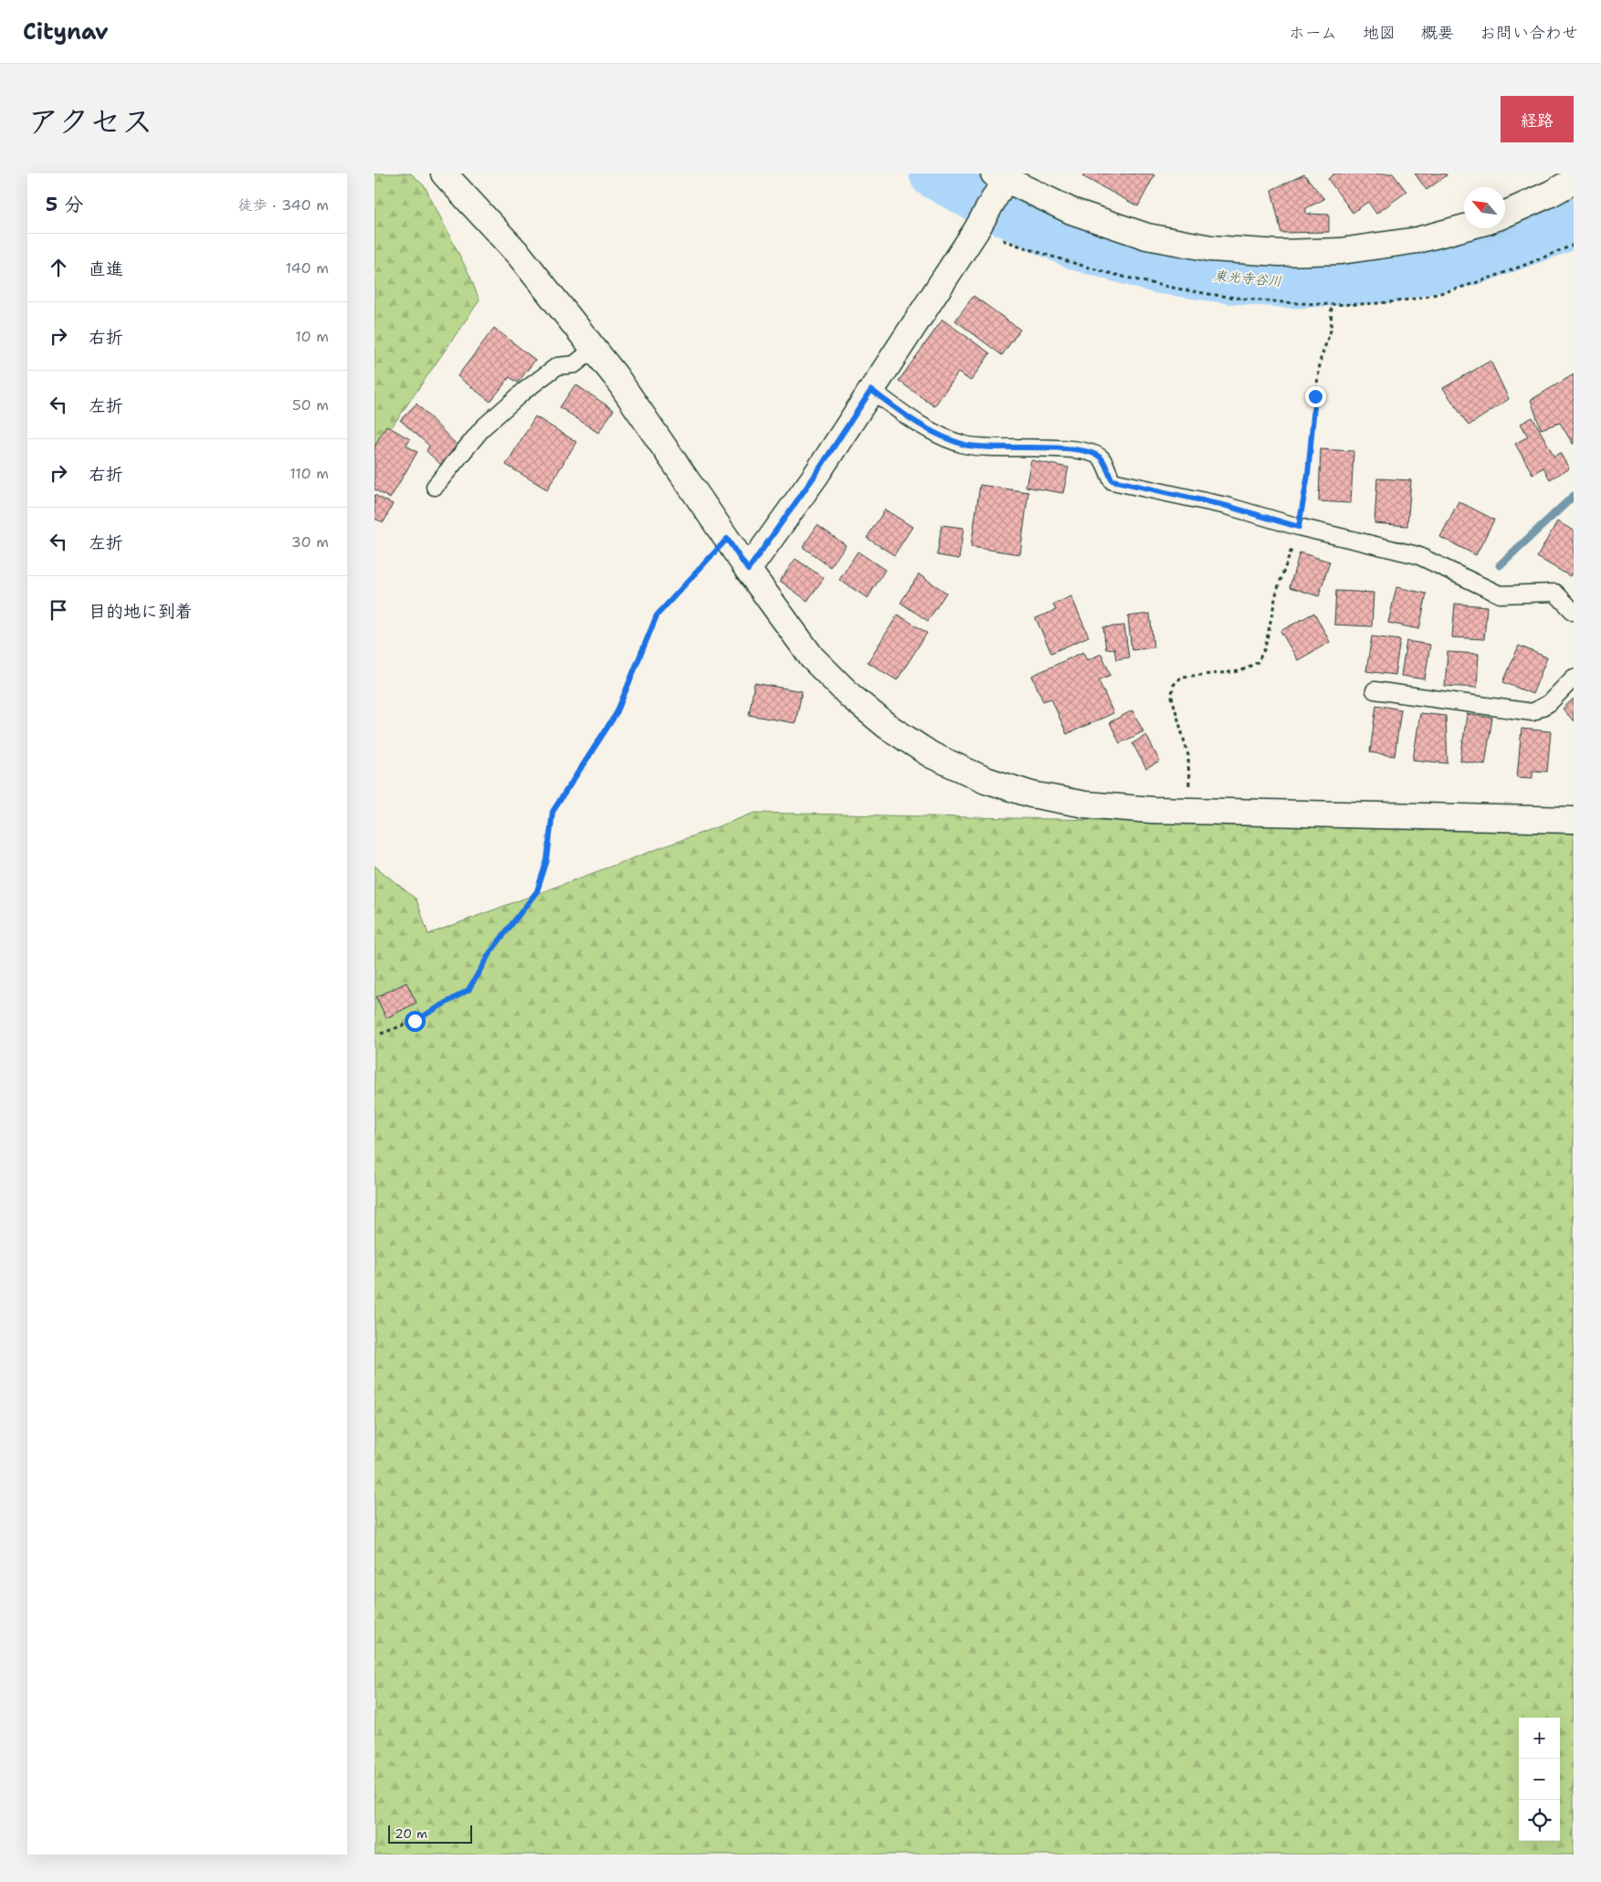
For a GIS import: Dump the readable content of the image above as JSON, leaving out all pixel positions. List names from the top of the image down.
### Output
{
  "water": ["東光寺谷川"],
  "scale_bar": "20 m",
  "north": "top left",
  "page": {
    "header": "Citynav",
    "nav": [
      "ホーム",
      "地図",
      "概要",
      "お問い合わせ"
    ],
    "title": "アクセス",
    "buttons": "経路",
    "heading": ["5 分", "徒歩 · 340 m"],
    "list": [
      ["直進", "140 m"],
      ["右折", "10 m"],
      ["左折", "50 m"],
      ["右折", "110 m"],
      ["左折", "30 m"],
      "目的地に到着"
    ],
    "map_buttons": ["+", "−"],
    "scale": "20 m"
  }
}
